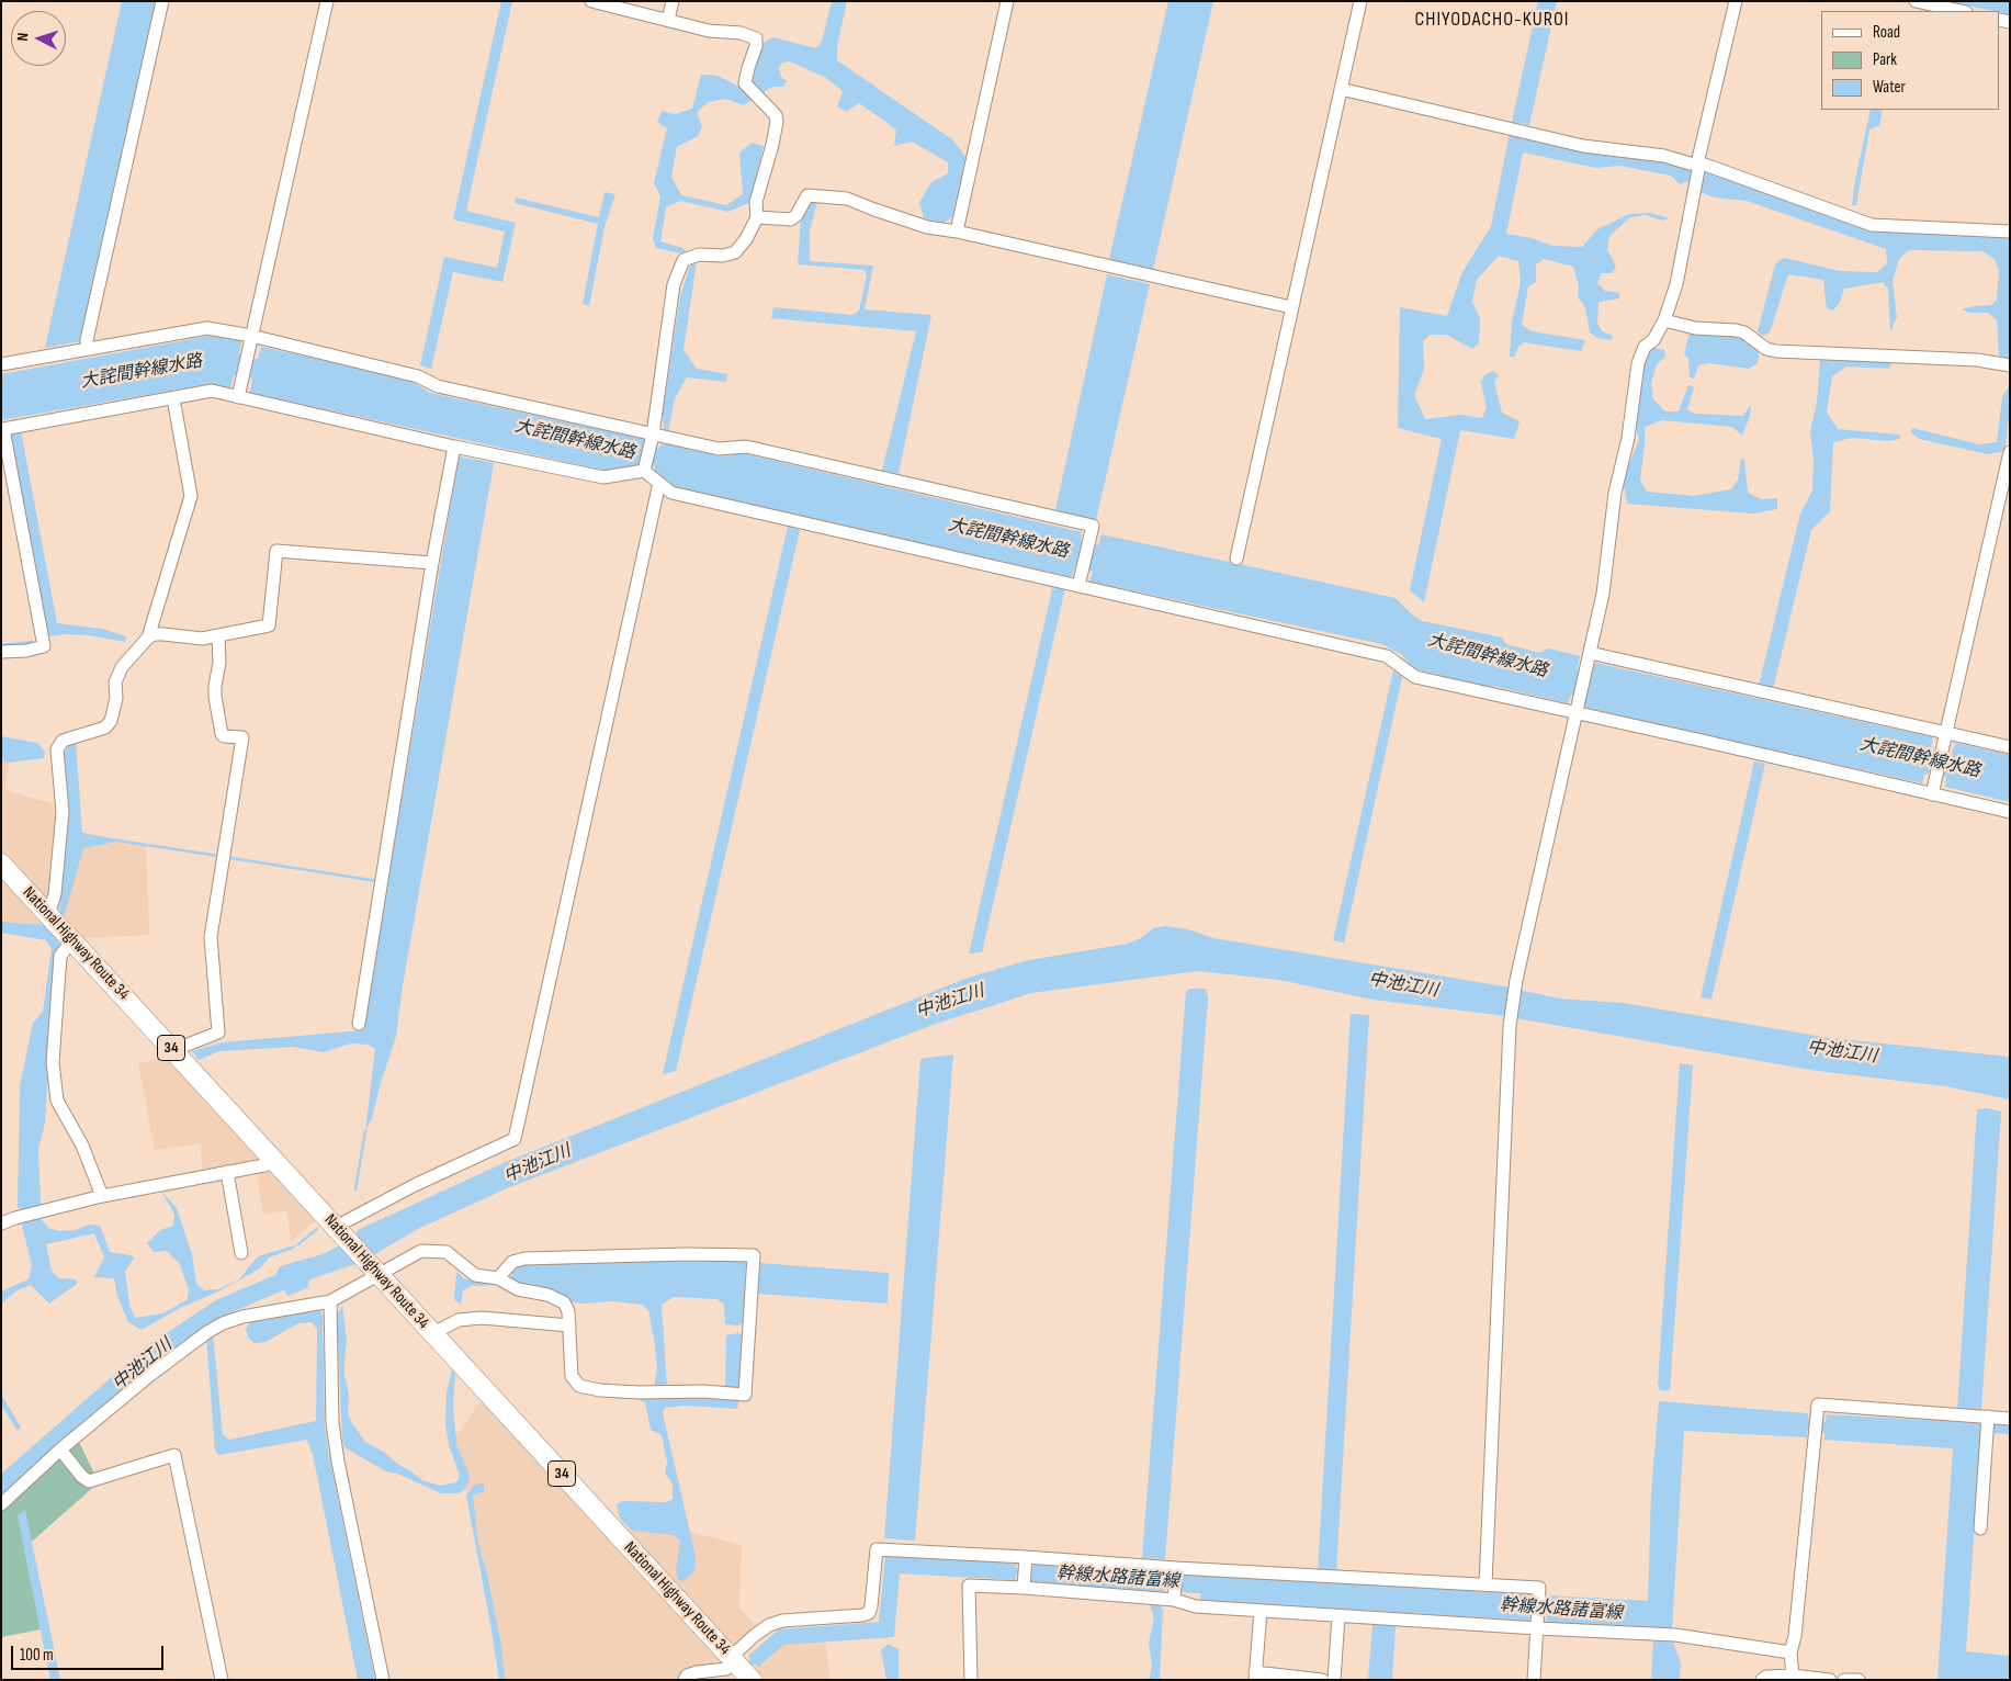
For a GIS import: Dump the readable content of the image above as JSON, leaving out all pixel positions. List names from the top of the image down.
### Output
{
  "streets": {
    "highway": ["National Highway Route 34", "34"]
  },
  "districts": ["CHIYODACHO-KUROI"],
  "water": ["大詫間幹線水路", "中池江川", "幹線水路諸富線"],
  "legend": ["Road", "Park", "Water"],
  "scale_bar": "100 m",
  "north": "left"
}
